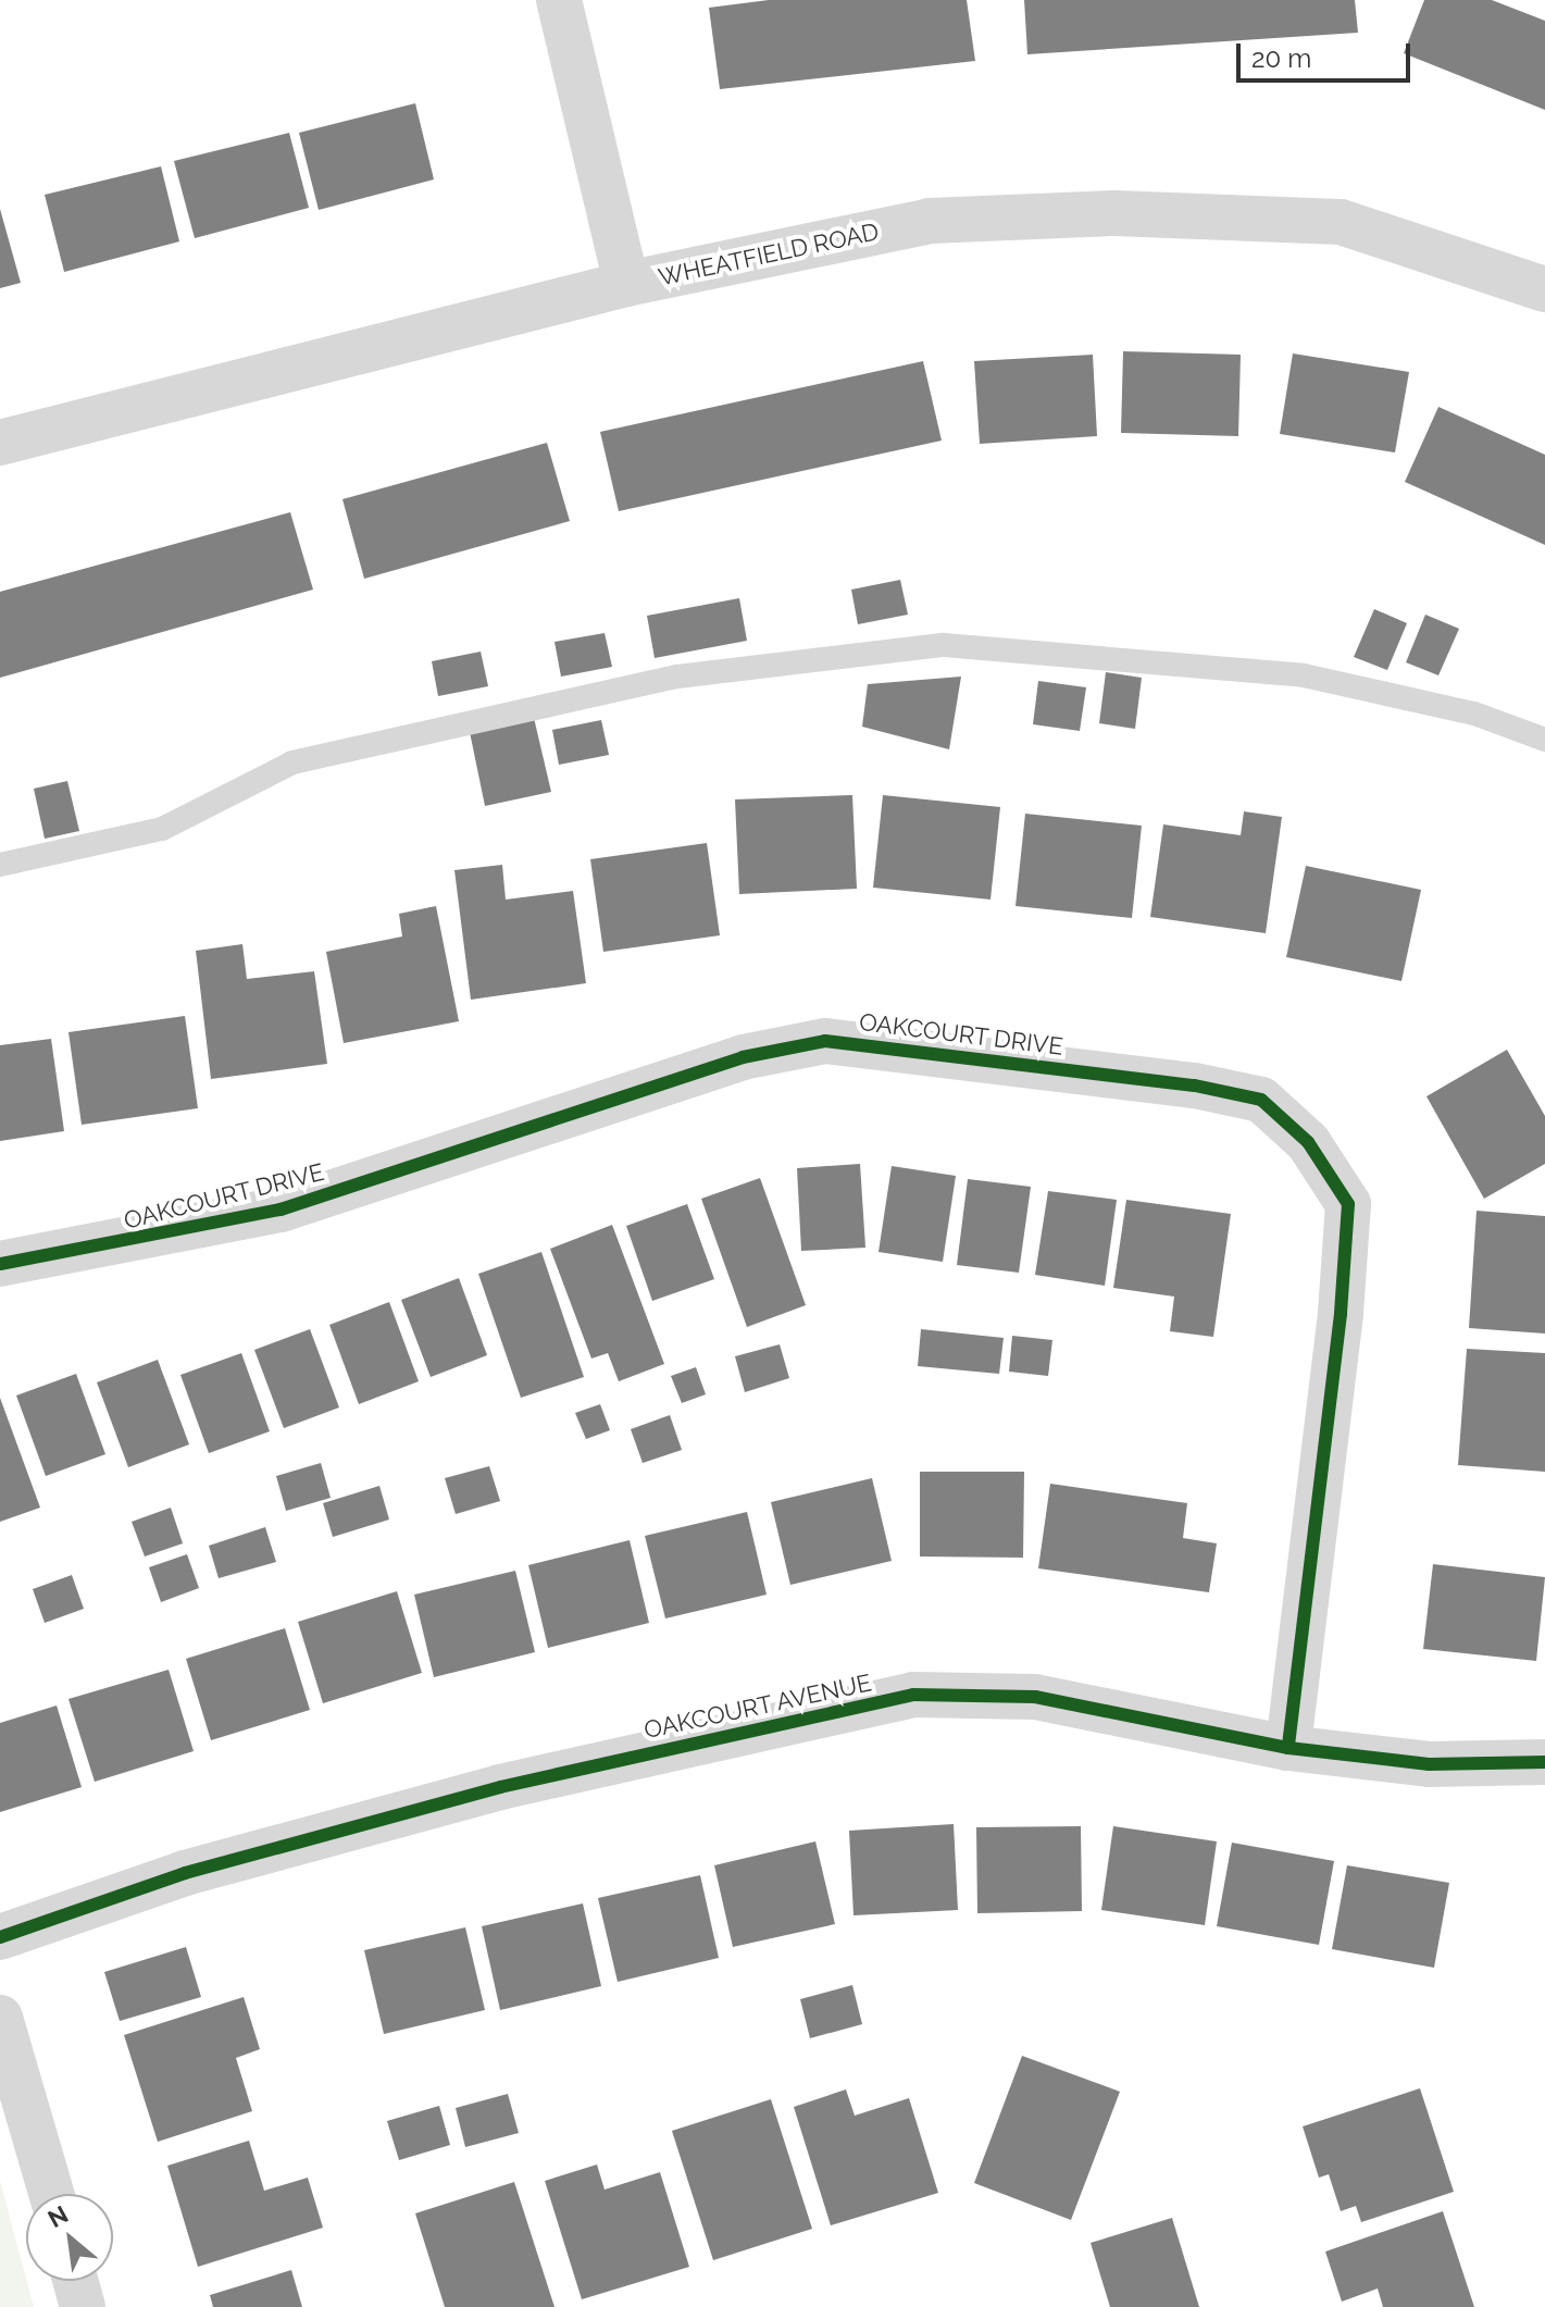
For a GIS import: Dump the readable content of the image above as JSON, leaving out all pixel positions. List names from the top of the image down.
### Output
{
  "streets": {
    "street": ["WHEATFIELD ROAD", "OAKCOURT DRIVE", "OAKCOURT AVENUE"]
  },
  "crossings": [
    ["OAKCOURT DRIVE", "OAKCOURT AVENUE"]
  ],
  "scale_bar": "20 m",
  "north": "top left"
}
